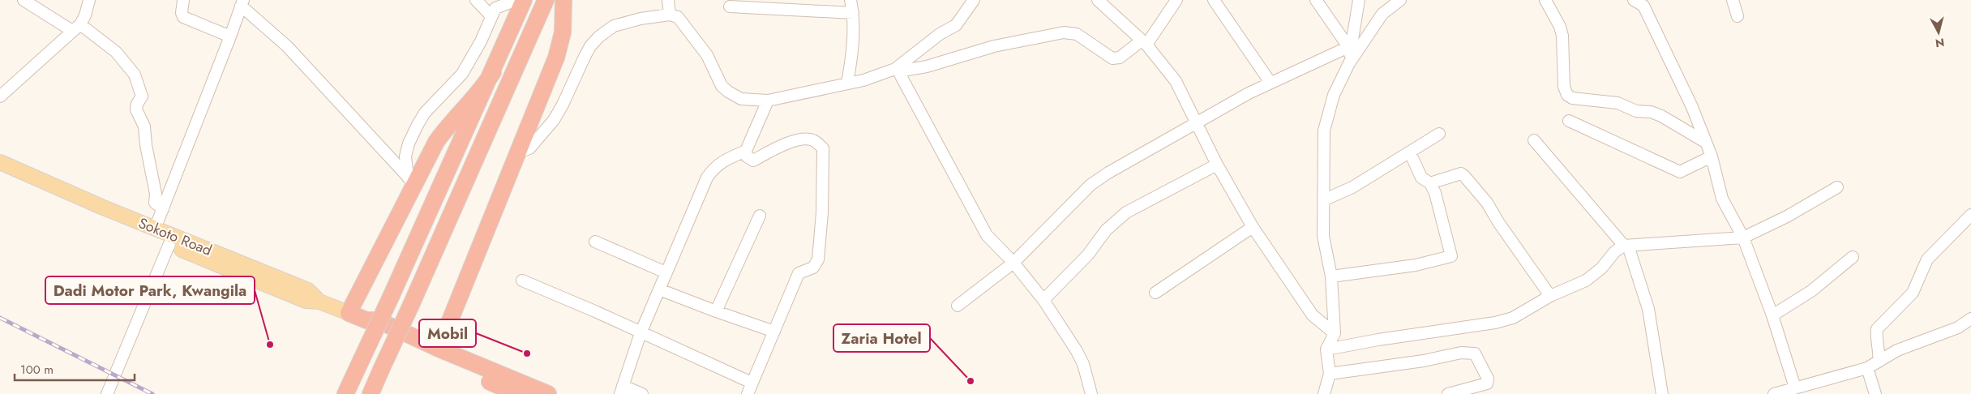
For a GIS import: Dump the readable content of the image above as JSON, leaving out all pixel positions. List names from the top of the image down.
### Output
{
  "streets": {
    "main road": ["Sokoto Road"]
  },
  "places": ["Dadi Motor Park, Kwangila", "Mobil", "Zaria Hotel"],
  "scale_bar": "100 m",
  "north": "bottom"
}
